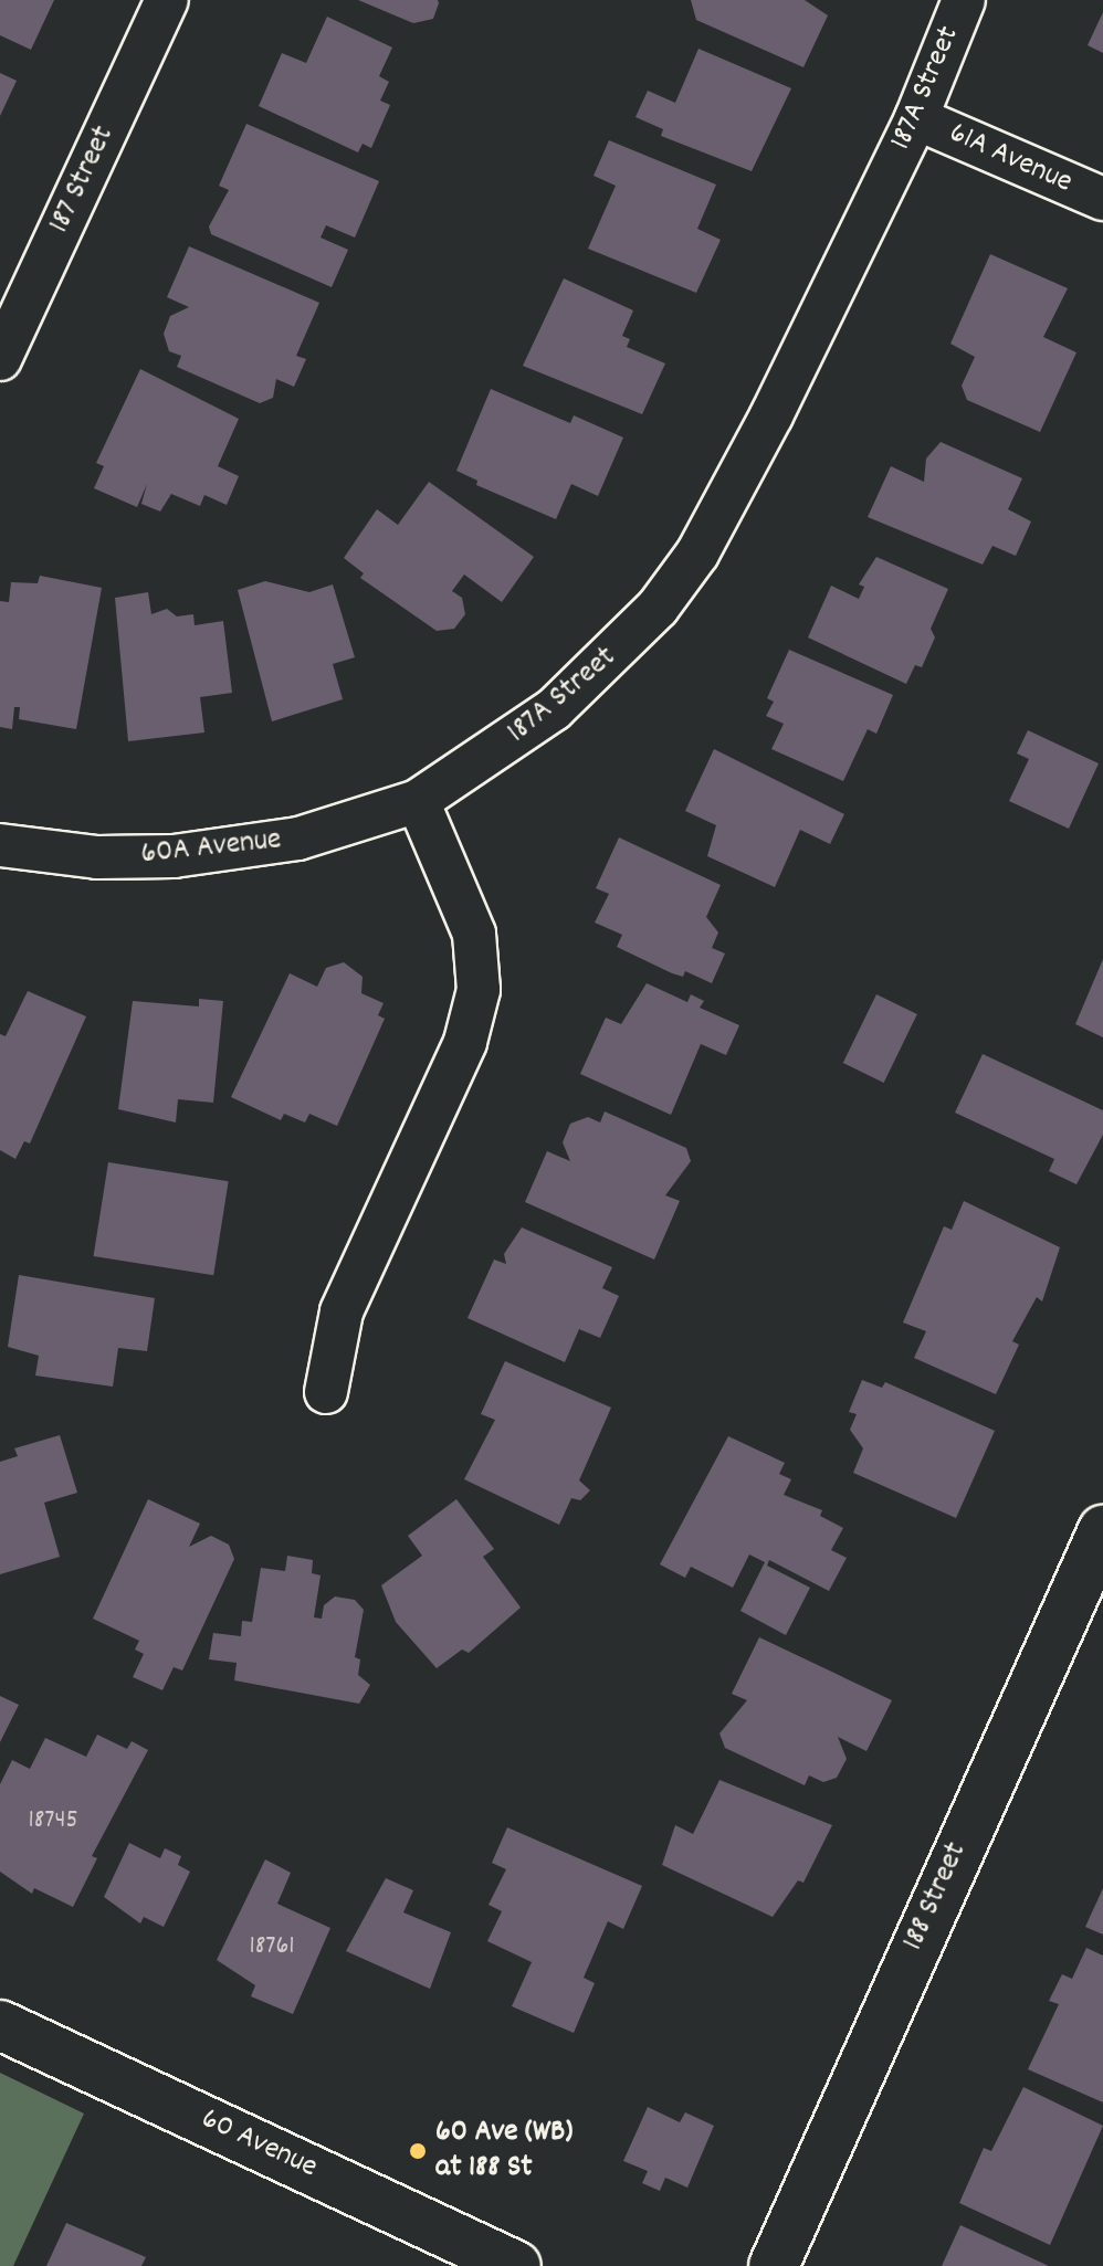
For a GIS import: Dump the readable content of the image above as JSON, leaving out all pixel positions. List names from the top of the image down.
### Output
{
  "streets": {
    "street": [
      "187A Street",
      "61A Avenue",
      "187 Street",
      "60A Avenue",
      "188 Street",
      "60 Avenue"
    ]
  },
  "crossings": [
    ["187A Street", "61A Avenue"],
    ["187A Street", "60A Avenue"]
  ],
  "places": ["60 Ave (WB) at 188 St"],
  "house_numbers": ["18745", "18761"]
}
